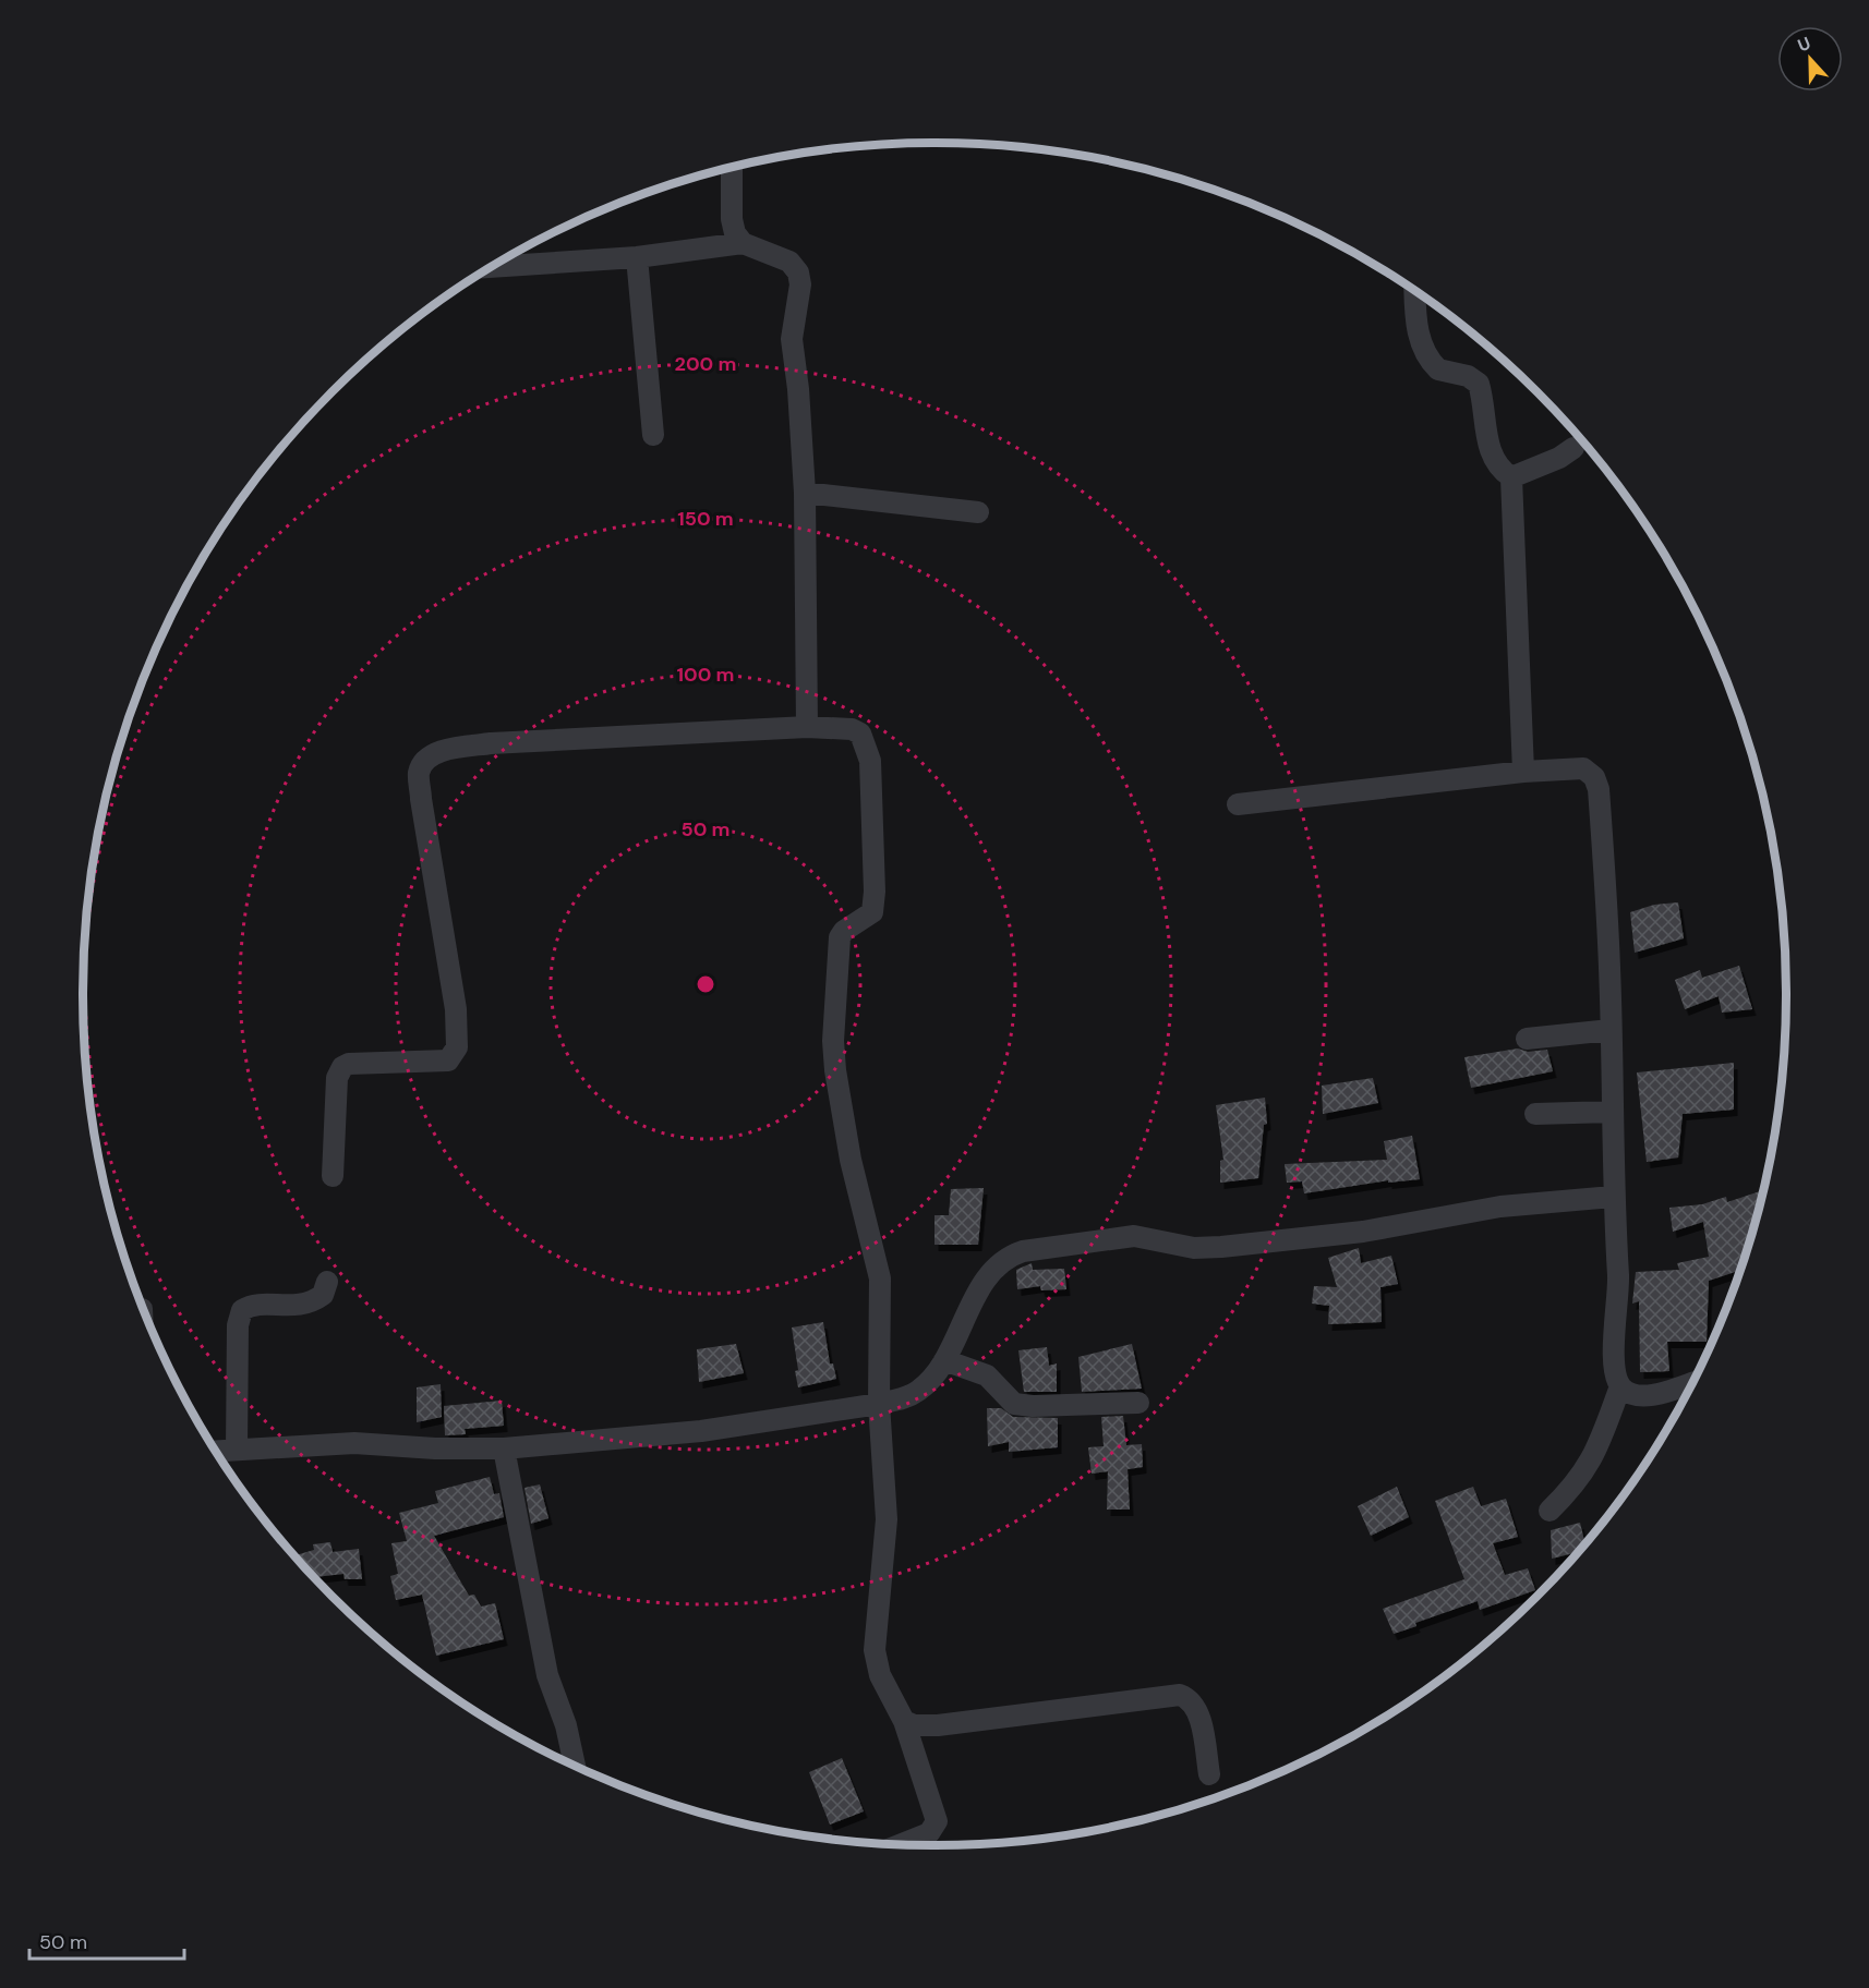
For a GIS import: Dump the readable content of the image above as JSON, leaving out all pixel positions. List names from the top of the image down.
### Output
{
  "scale_bar": "50 m",
  "north": "top",
  "rings": [
    "200 m",
    "150 m",
    "100 m",
    "50 m"
  ]
}
